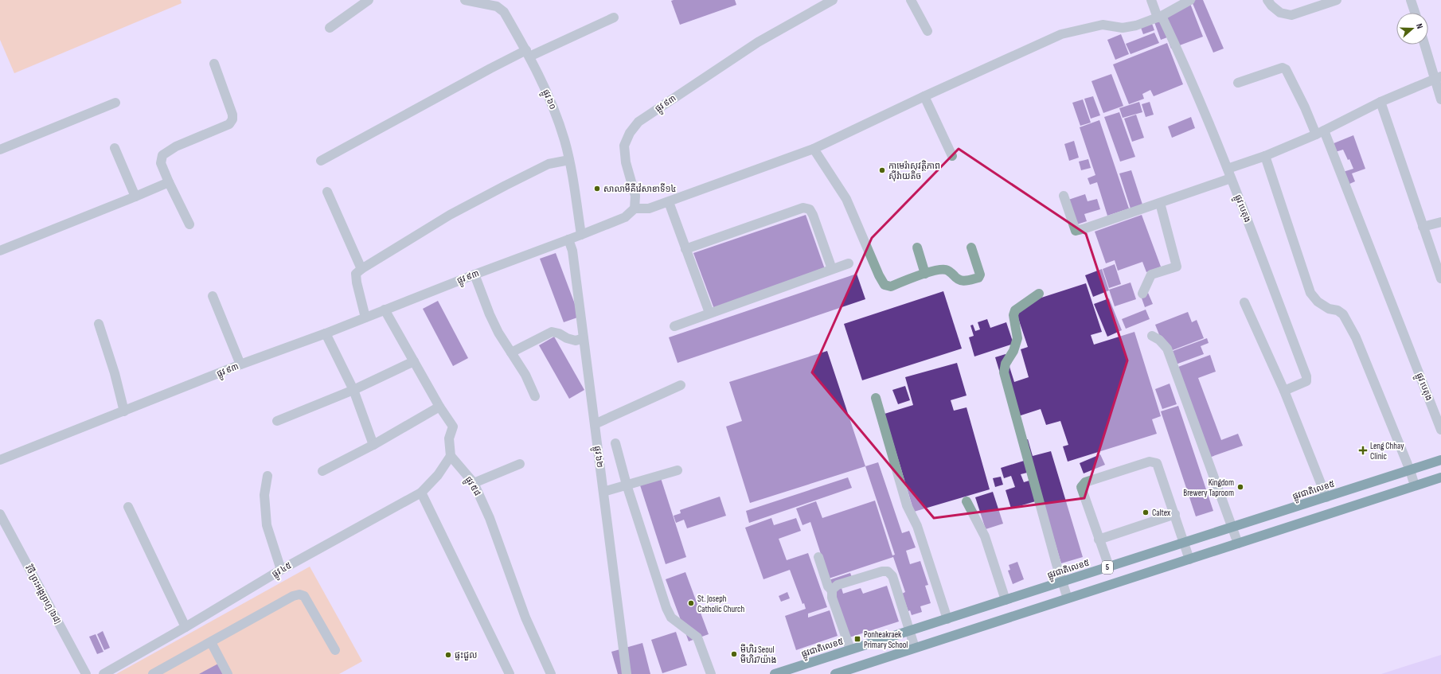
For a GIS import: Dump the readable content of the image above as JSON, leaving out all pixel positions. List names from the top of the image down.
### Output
{
  "streets": {
    "highway": ["ផ្លូវជាតិលេខ៥", "5"],
    "street": [
      "ផ្លូវ ៦០",
      "ផ្លូវ ៩៣",
      "ផ្លូវ បេតុង",
      "ផ្លូវ ៦២",
      "ផ្លូវ ៥៨",
      "ផ្លូវ ៤៥",
      "វិថី ព្រះអង្គព្រហ្ម (៦៨)"
    ]
  },
  "crossings": [
    ["ផ្លូវ ៦០", "ផ្លូវ ៩៣"],
    ["ផ្លូវ ៩៣", "ផ្លូវ ៦២"],
    ["ផ្លូវ ៥៨", "ផ្លូវ ៤៥"]
  ],
  "places": {
    "other": [
      "កាមេរ៉ាសុវត្ថិភាព ស៊ីវ៉ាយតិច",
      "សាលាមីគីវ៉េសាខាទី១៤",
      "Kingdom Brewery Taproom",
      "Caltex",
      "St. Joseph Catholic Church",
      "មីហិរ Seoul មីហិរ7យ៉ាង",
      "ផ្ទះជួល"
    ],
    "health": ["Leng Chhay Clinic"],
    "transit": ["Ponheakraek Primary School"]
  },
  "north": "right"
}
